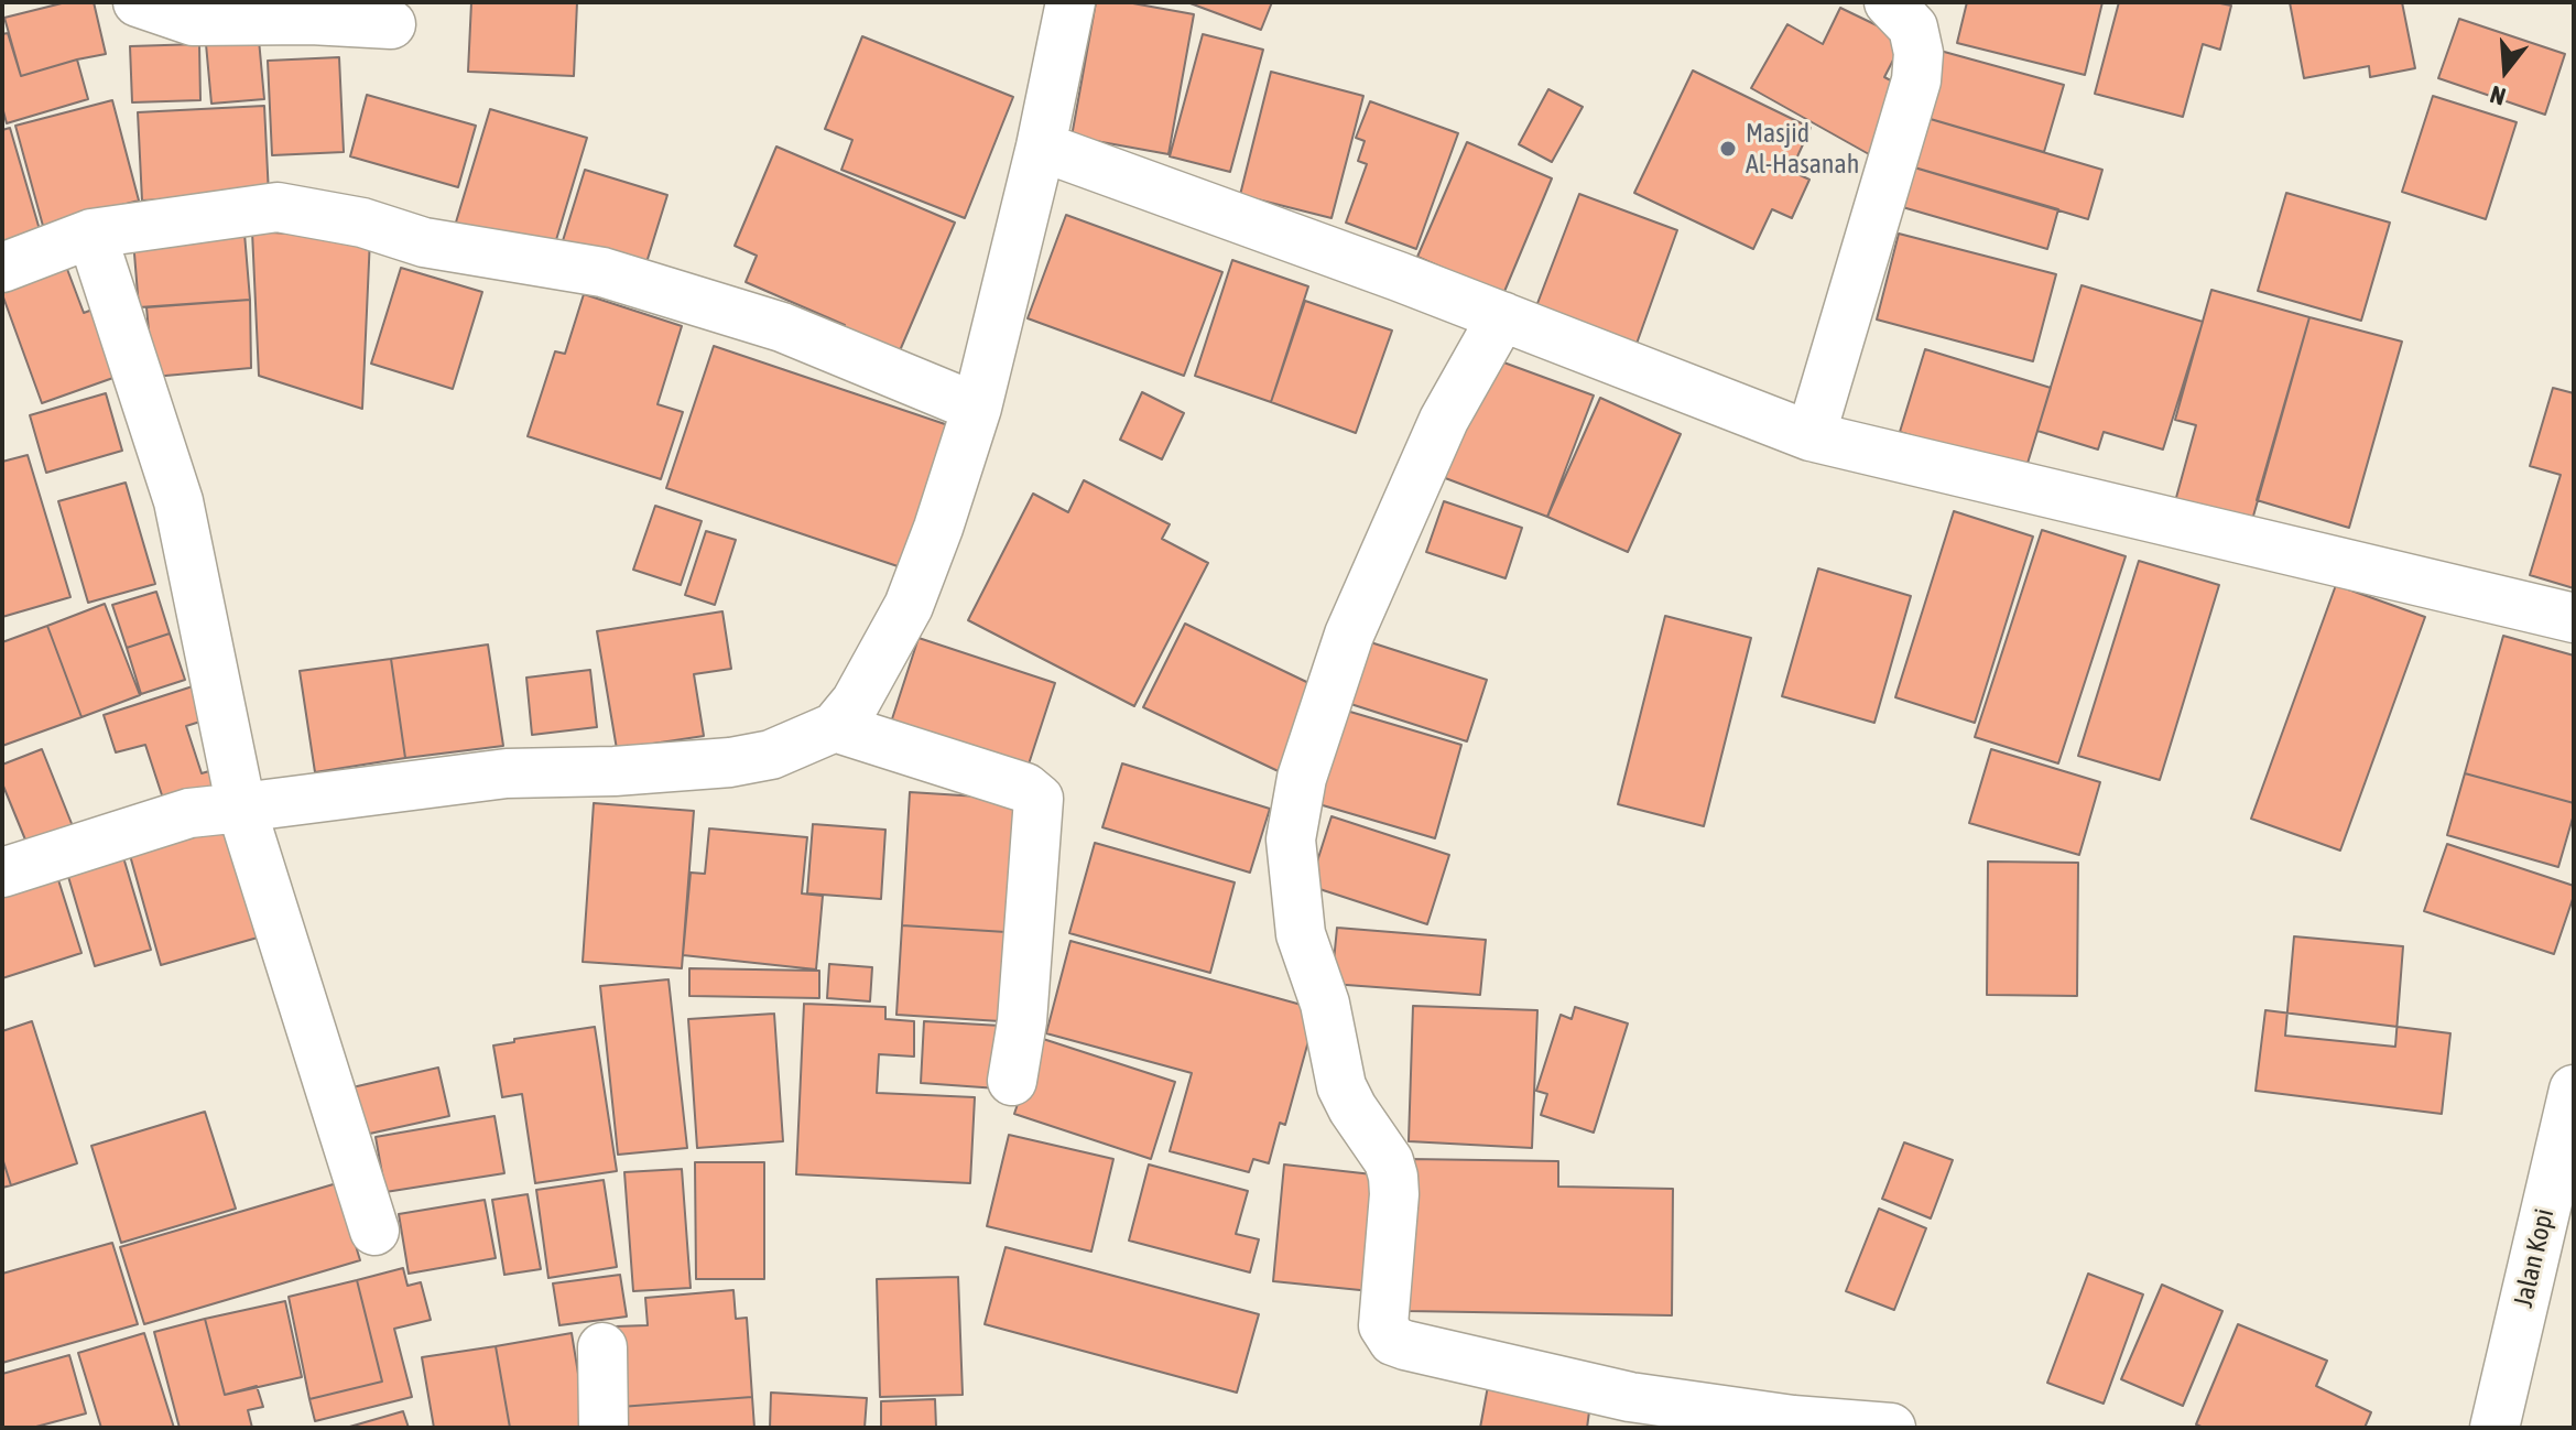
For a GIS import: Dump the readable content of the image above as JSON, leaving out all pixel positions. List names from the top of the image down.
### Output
{
  "streets": {
    "street": ["Jalan Kopi"]
  },
  "places": ["Masjid Al-Hasanah"],
  "north": "bottom"
}
